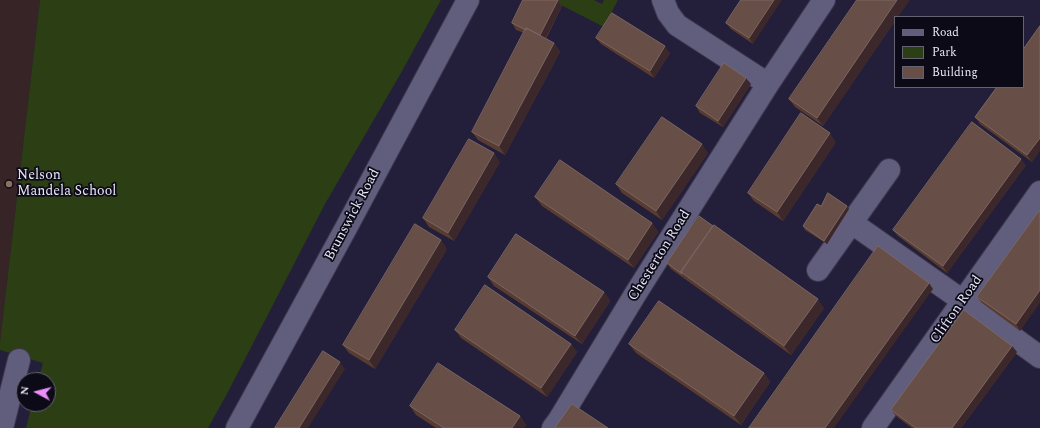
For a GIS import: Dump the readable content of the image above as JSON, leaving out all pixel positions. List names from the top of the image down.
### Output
{
  "streets": {
    "street": ["Brunswick Road", "Chesterton Road", "Clifton Road"]
  },
  "places": ["Nelson Mandela School"],
  "legend": ["Road", "Park", "Building"],
  "north": "left"
}
